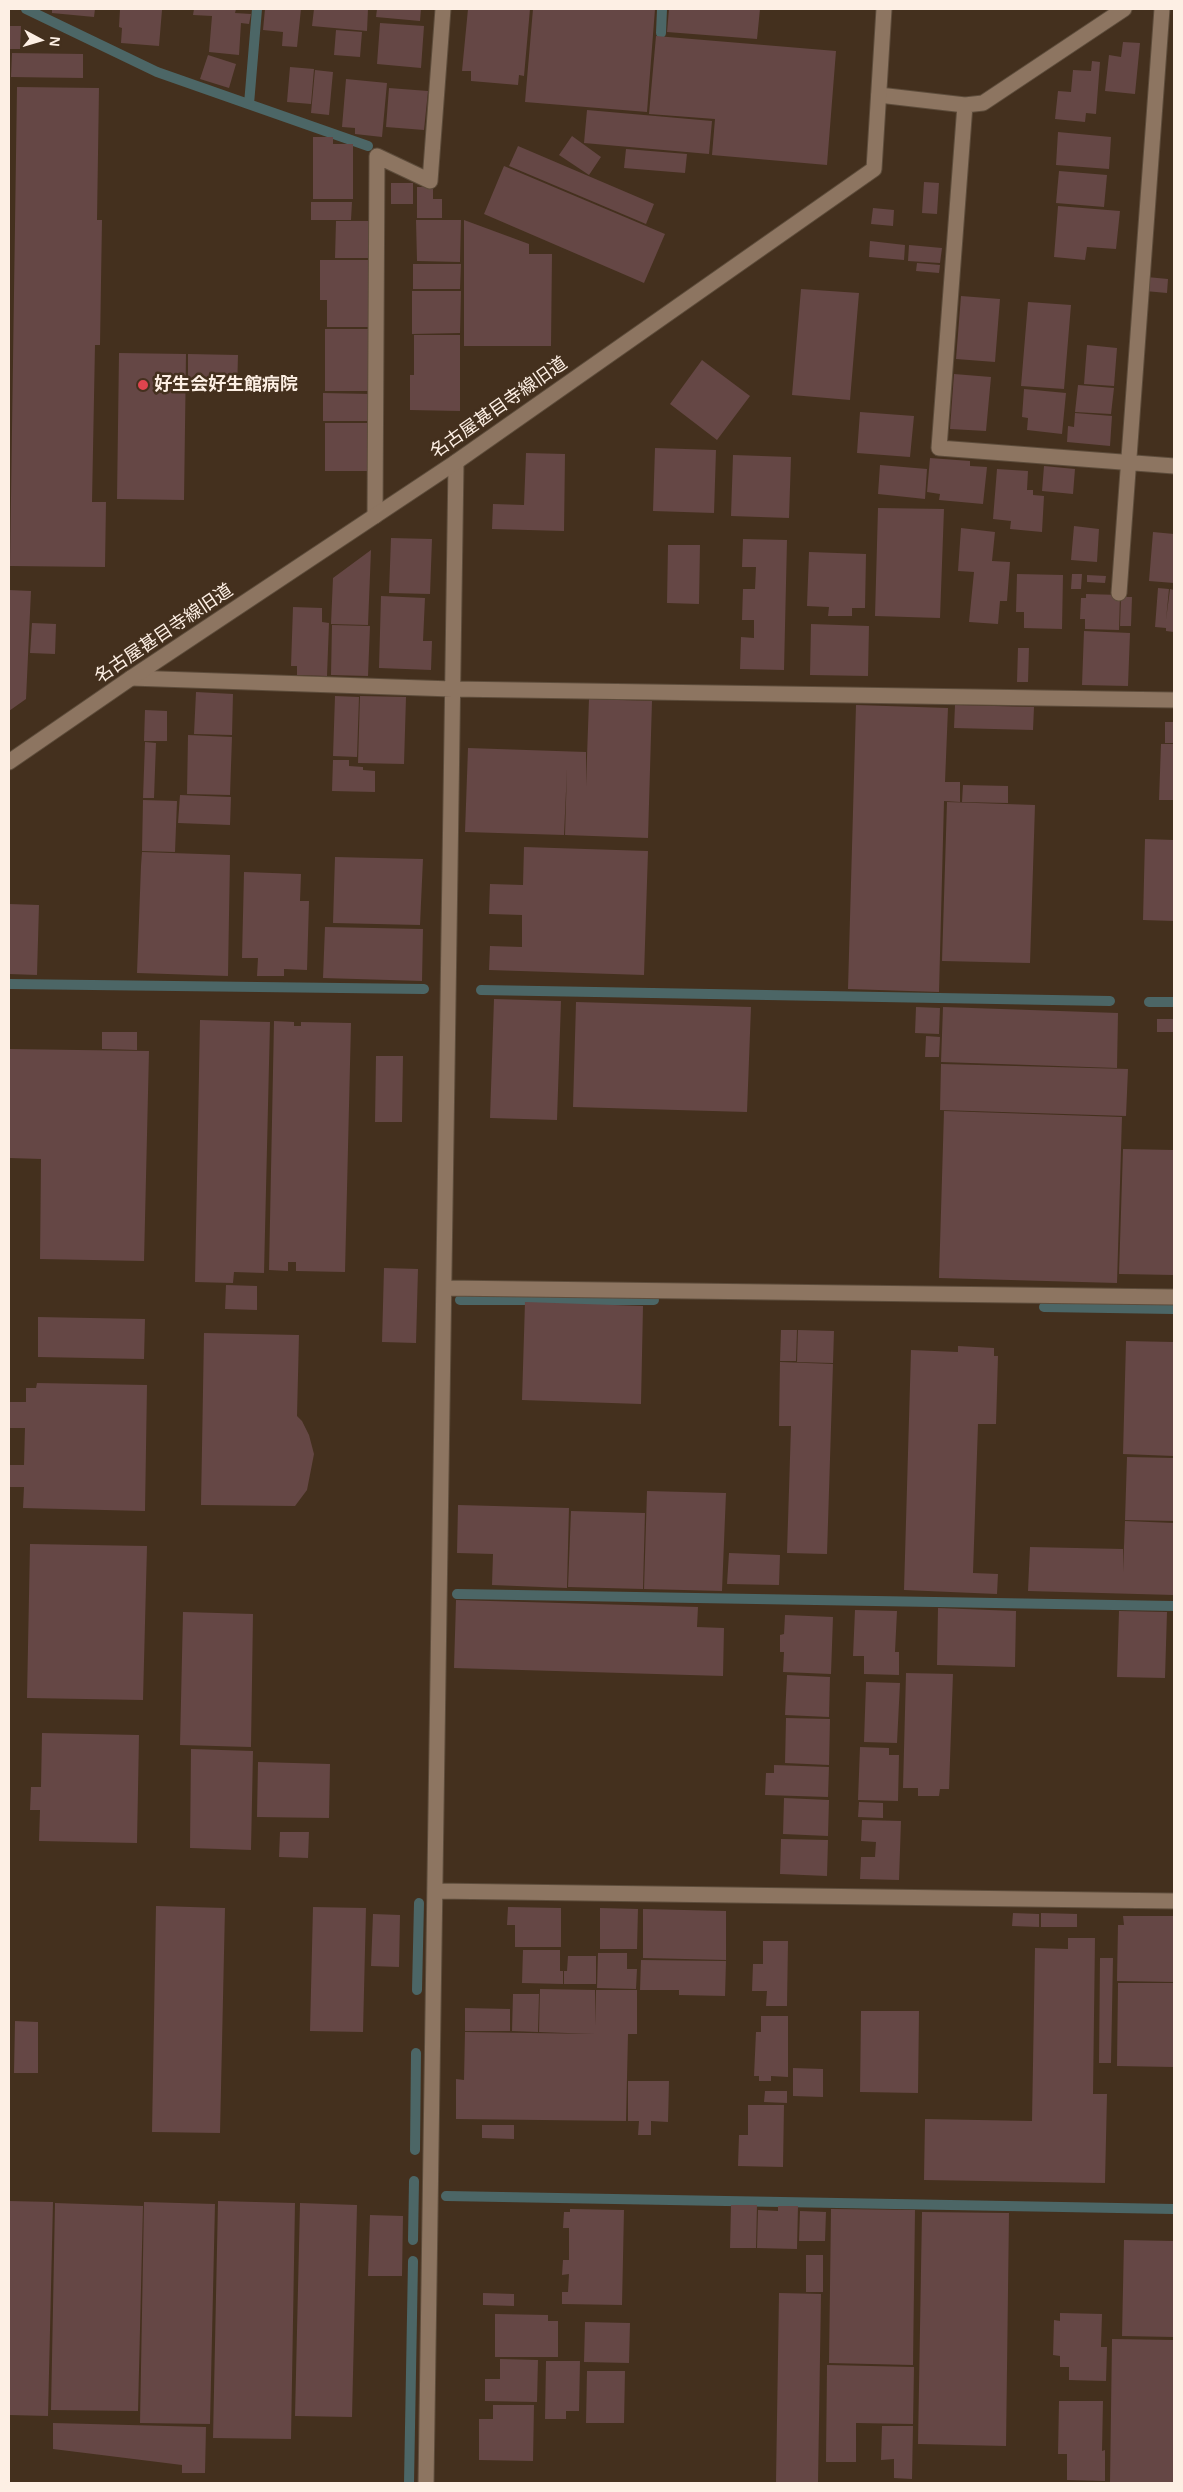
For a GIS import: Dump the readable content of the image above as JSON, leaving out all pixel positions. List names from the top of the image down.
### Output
{
  "streets": {
    "street": ["名古屋甚目寺線旧道"]
  },
  "places": ["好生会好生館病院"],
  "north": "right"
}
